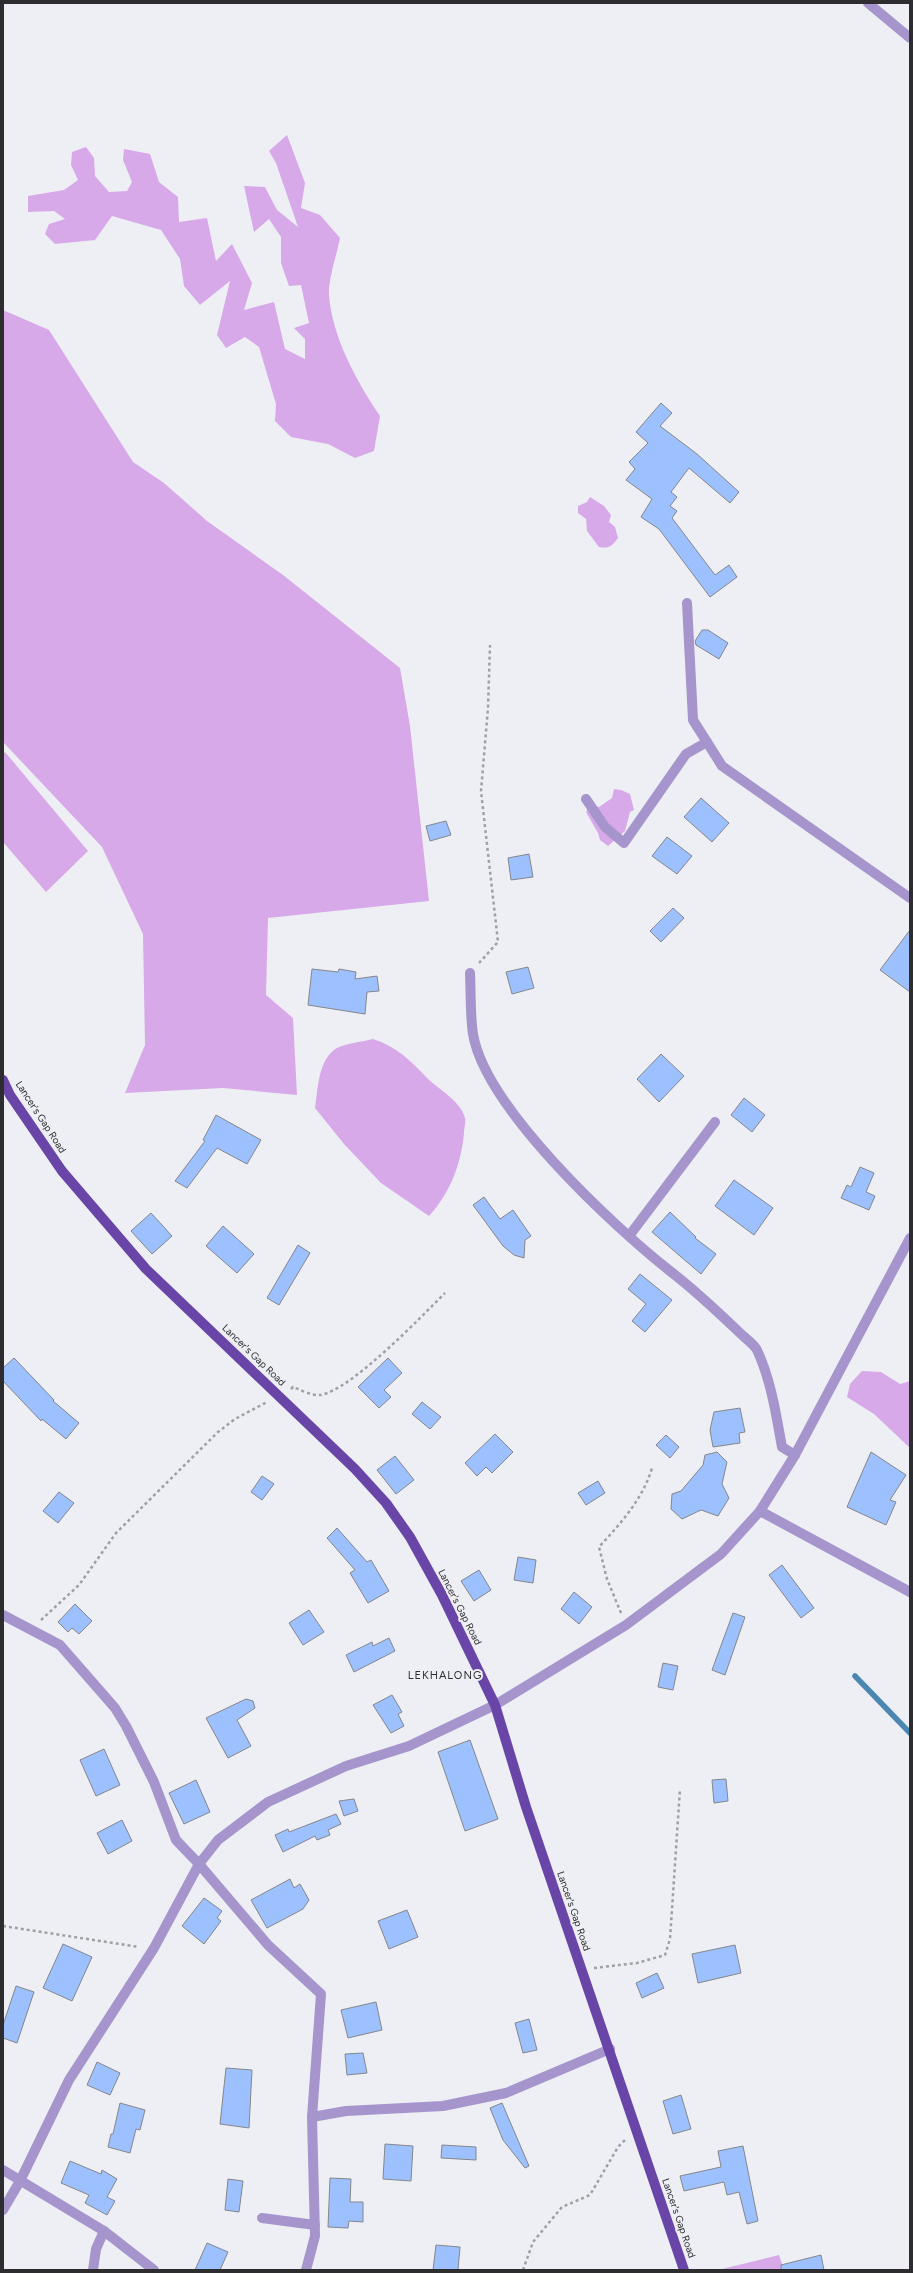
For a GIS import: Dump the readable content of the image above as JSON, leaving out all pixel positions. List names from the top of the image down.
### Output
{
  "streets": {
    "main road": ["Lancer's Gap Road"]
  },
  "districts": ["LEKHALONG"]
}
